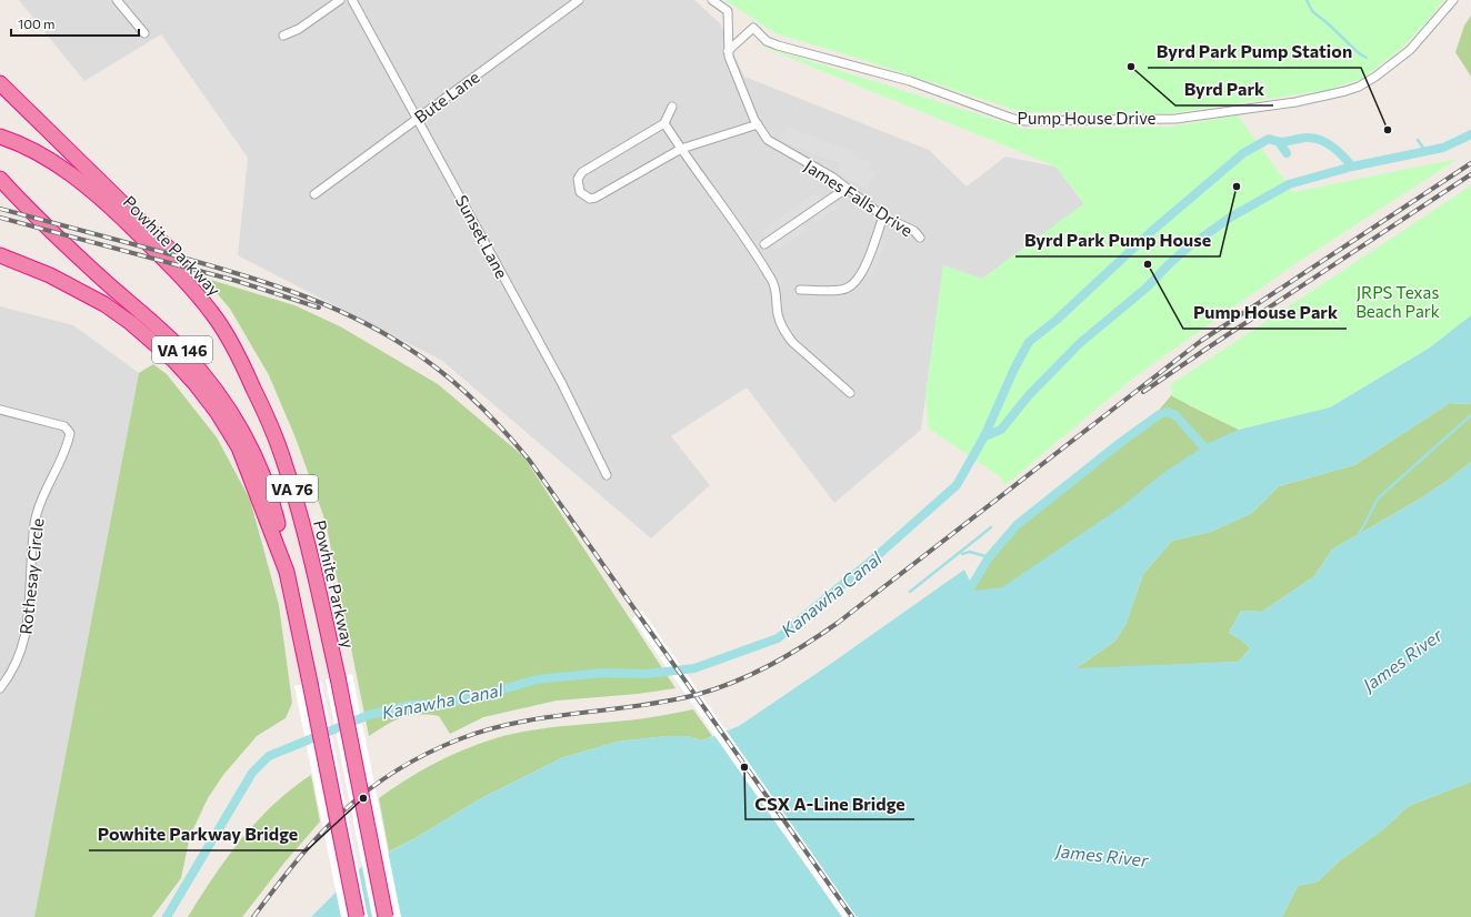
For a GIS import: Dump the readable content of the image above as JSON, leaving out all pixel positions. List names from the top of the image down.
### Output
{
  "streets": {
    "highway": ["Powhite Parkway", "VA 146", "VA 76"],
    "street": [
      "Bute Lane",
      "Pump House Drive",
      "James Falls Drive",
      "Sunset Lane",
      "Rothesay Circle"
    ]
  },
  "crossings": [
    ["Bute Lane", "Sunset Lane"],
    ["Pump House Drive", "James Falls Drive"],
    ["Powhite Parkway", "VA 146"],
    ["VA 146", "VA 76"]
  ],
  "water": ["Kanawha Canal", "James River"],
  "parks": ["JRPS Texas Beach Park"],
  "places": [
    "Byrd Park",
    "Byrd Park Pump Station",
    "Byrd Park Pump House",
    "Pump House Park",
    "CSX A-Line Bridge",
    "Powhite Parkway Bridge"
  ],
  "scale_bar": "100 m"
}
